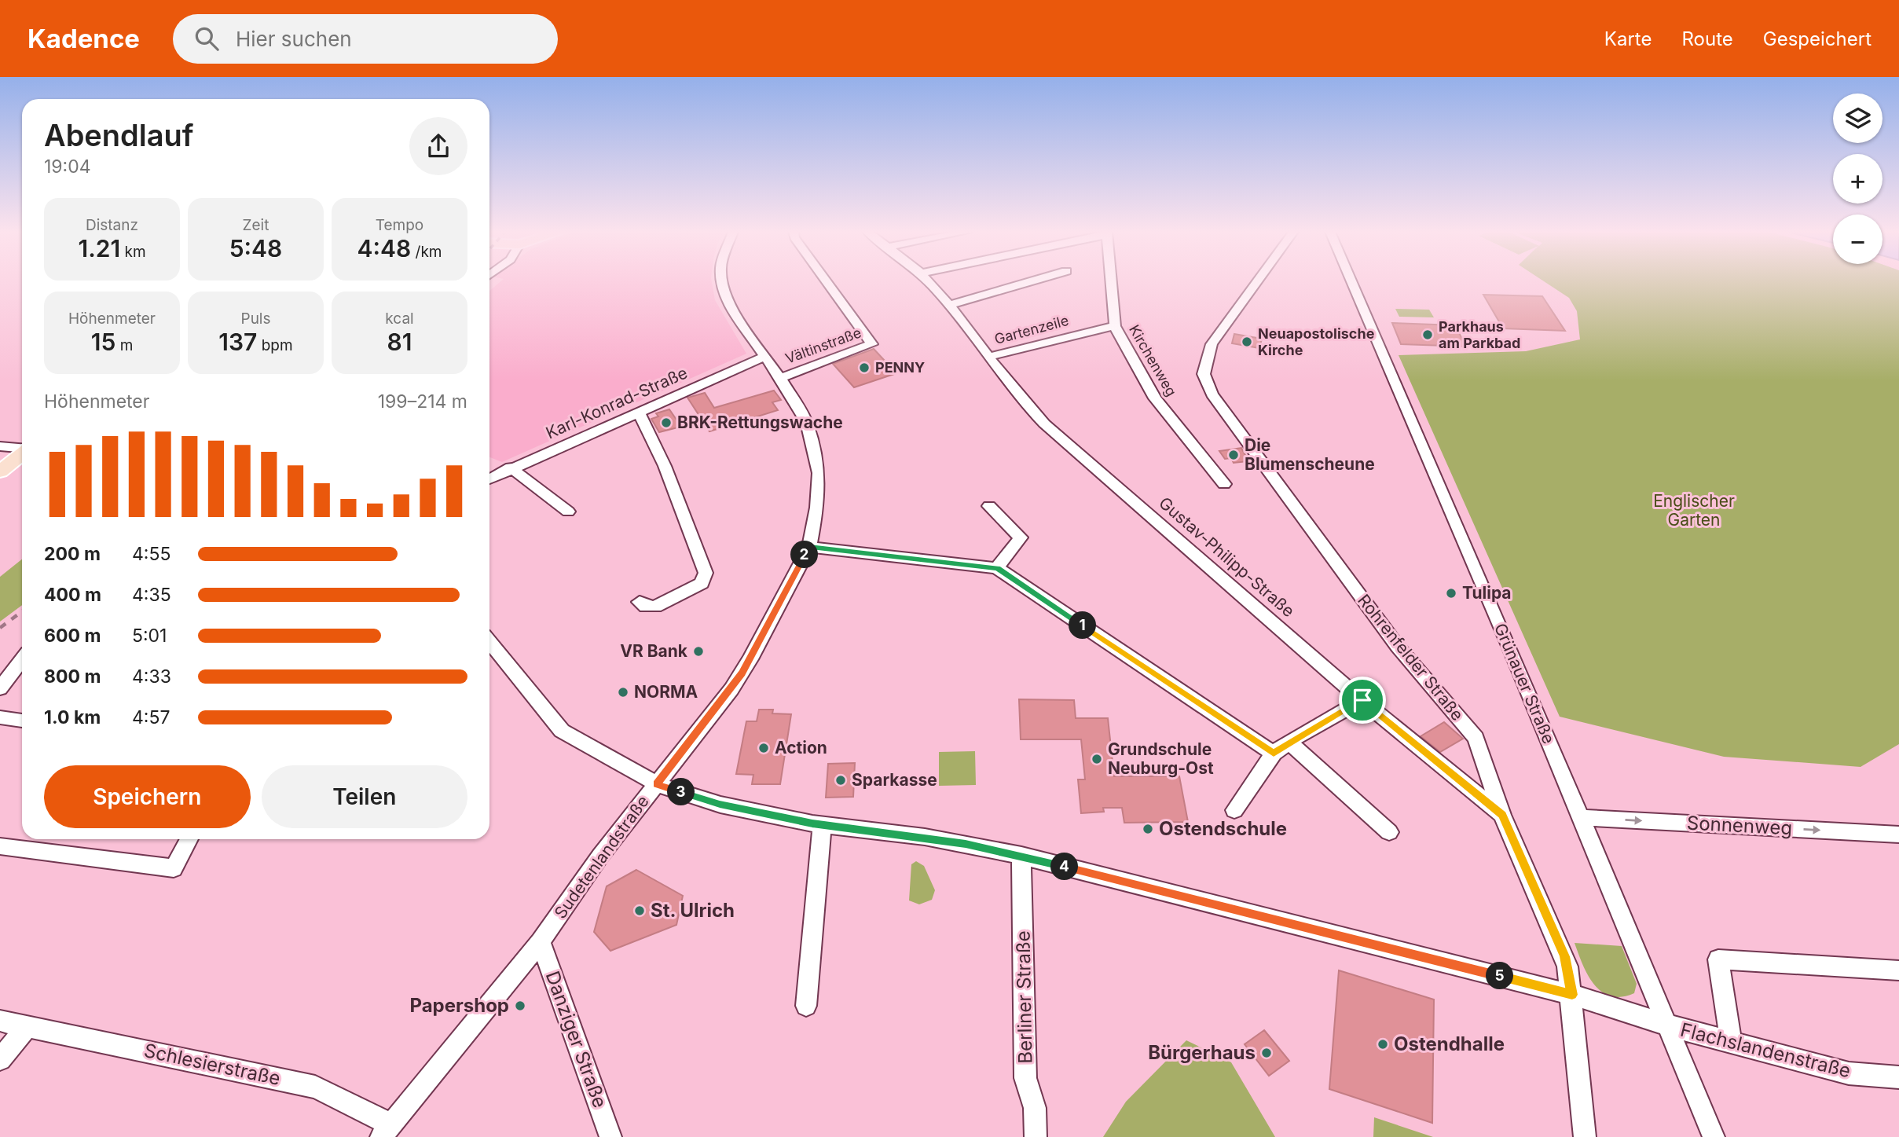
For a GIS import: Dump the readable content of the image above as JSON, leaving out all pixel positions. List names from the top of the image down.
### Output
{
  "streets": {
    "street": [
      "Gartenzeile",
      "Vältinstraße",
      "Kirchenweg",
      "Karl-Konrad-Straße",
      "Gustav-Philipp-Straße",
      "Rohrenfelder Straße",
      "Grünauer Straße",
      "Sonnenweg",
      "Sudetenlandstraße",
      "Berliner Straße",
      "Danziger Straße",
      "Flachslandenstraße",
      "Schlesierstraße"
    ]
  },
  "crossings": [
    ["Gartenzeile", "Kirchenweg"],
    ["Gartenzeile", "Gustav-Philipp-Straße"],
    ["Vältinstraße", "Sudetenlandstraße"],
    ["Karl-Konrad-Straße", "Sudetenlandstraße"],
    ["Gustav-Philipp-Straße", "Rohrenfelder Straße"],
    ["Rohrenfelder Straße", "Flachslandenstraße"],
    ["Grünauer Straße", "Sonnenweg"],
    ["Grünauer Straße", "Flachslandenstraße"],
    ["Sudetenlandstraße", "Danziger Straße"],
    ["Sudetenlandstraße", "Schlesierstraße"]
  ],
  "one_way": ["Sonnenweg"],
  "parks": ["Englischer Garten"],
  "places": [
    "Parkhaus am Parkbad",
    "Neuapostolische Kirche",
    "PENNY",
    "BRK-Rettungswache",
    "Die Blumenscheune",
    "Tulipa",
    "VR Bank",
    "NORMA",
    "Action",
    "Grundschule Neuburg-Ost",
    "Sparkasse",
    "Ostendschule",
    "St. Ulrich",
    "Papershop",
    "Ostendhalle",
    "Bürgerhaus"
  ],
  "page": {
    "header": "Kadence",
    "search": "Hier suchen",
    "nav": ["Karte", "Route", "Gespeichert"],
    "map_buttons": ["+", "−"],
    "heading": ["Abendlauf", "19:04"],
    "stats": [
      ["Distanz", "1.21 km"],
      ["Zeit", "5:48"],
      ["Tempo", "4:48 /km"],
      ["Höhenmeter", "15 m"],
      ["Puls", "137 bpm"],
      ["kcal", "81"]
    ],
    "chart": ["Höhenmeter", "199–214 m"],
    "list": [
      {
        "name": "200 m",
        "note": "4:55"
      },
      {
        "name": "400 m",
        "note": "4:35"
      },
      {
        "name": "600 m",
        "note": "5:01"
      },
      {
        "name": "800 m",
        "note": "4:33"
      },
      {
        "name": "1.0 km",
        "note": "4:57"
      }
    ],
    "pins": [
      "2",
      "1",
      "3",
      "4",
      "5"
    ],
    "buttons": ["Speichern", "Teilen"]
  }
}
